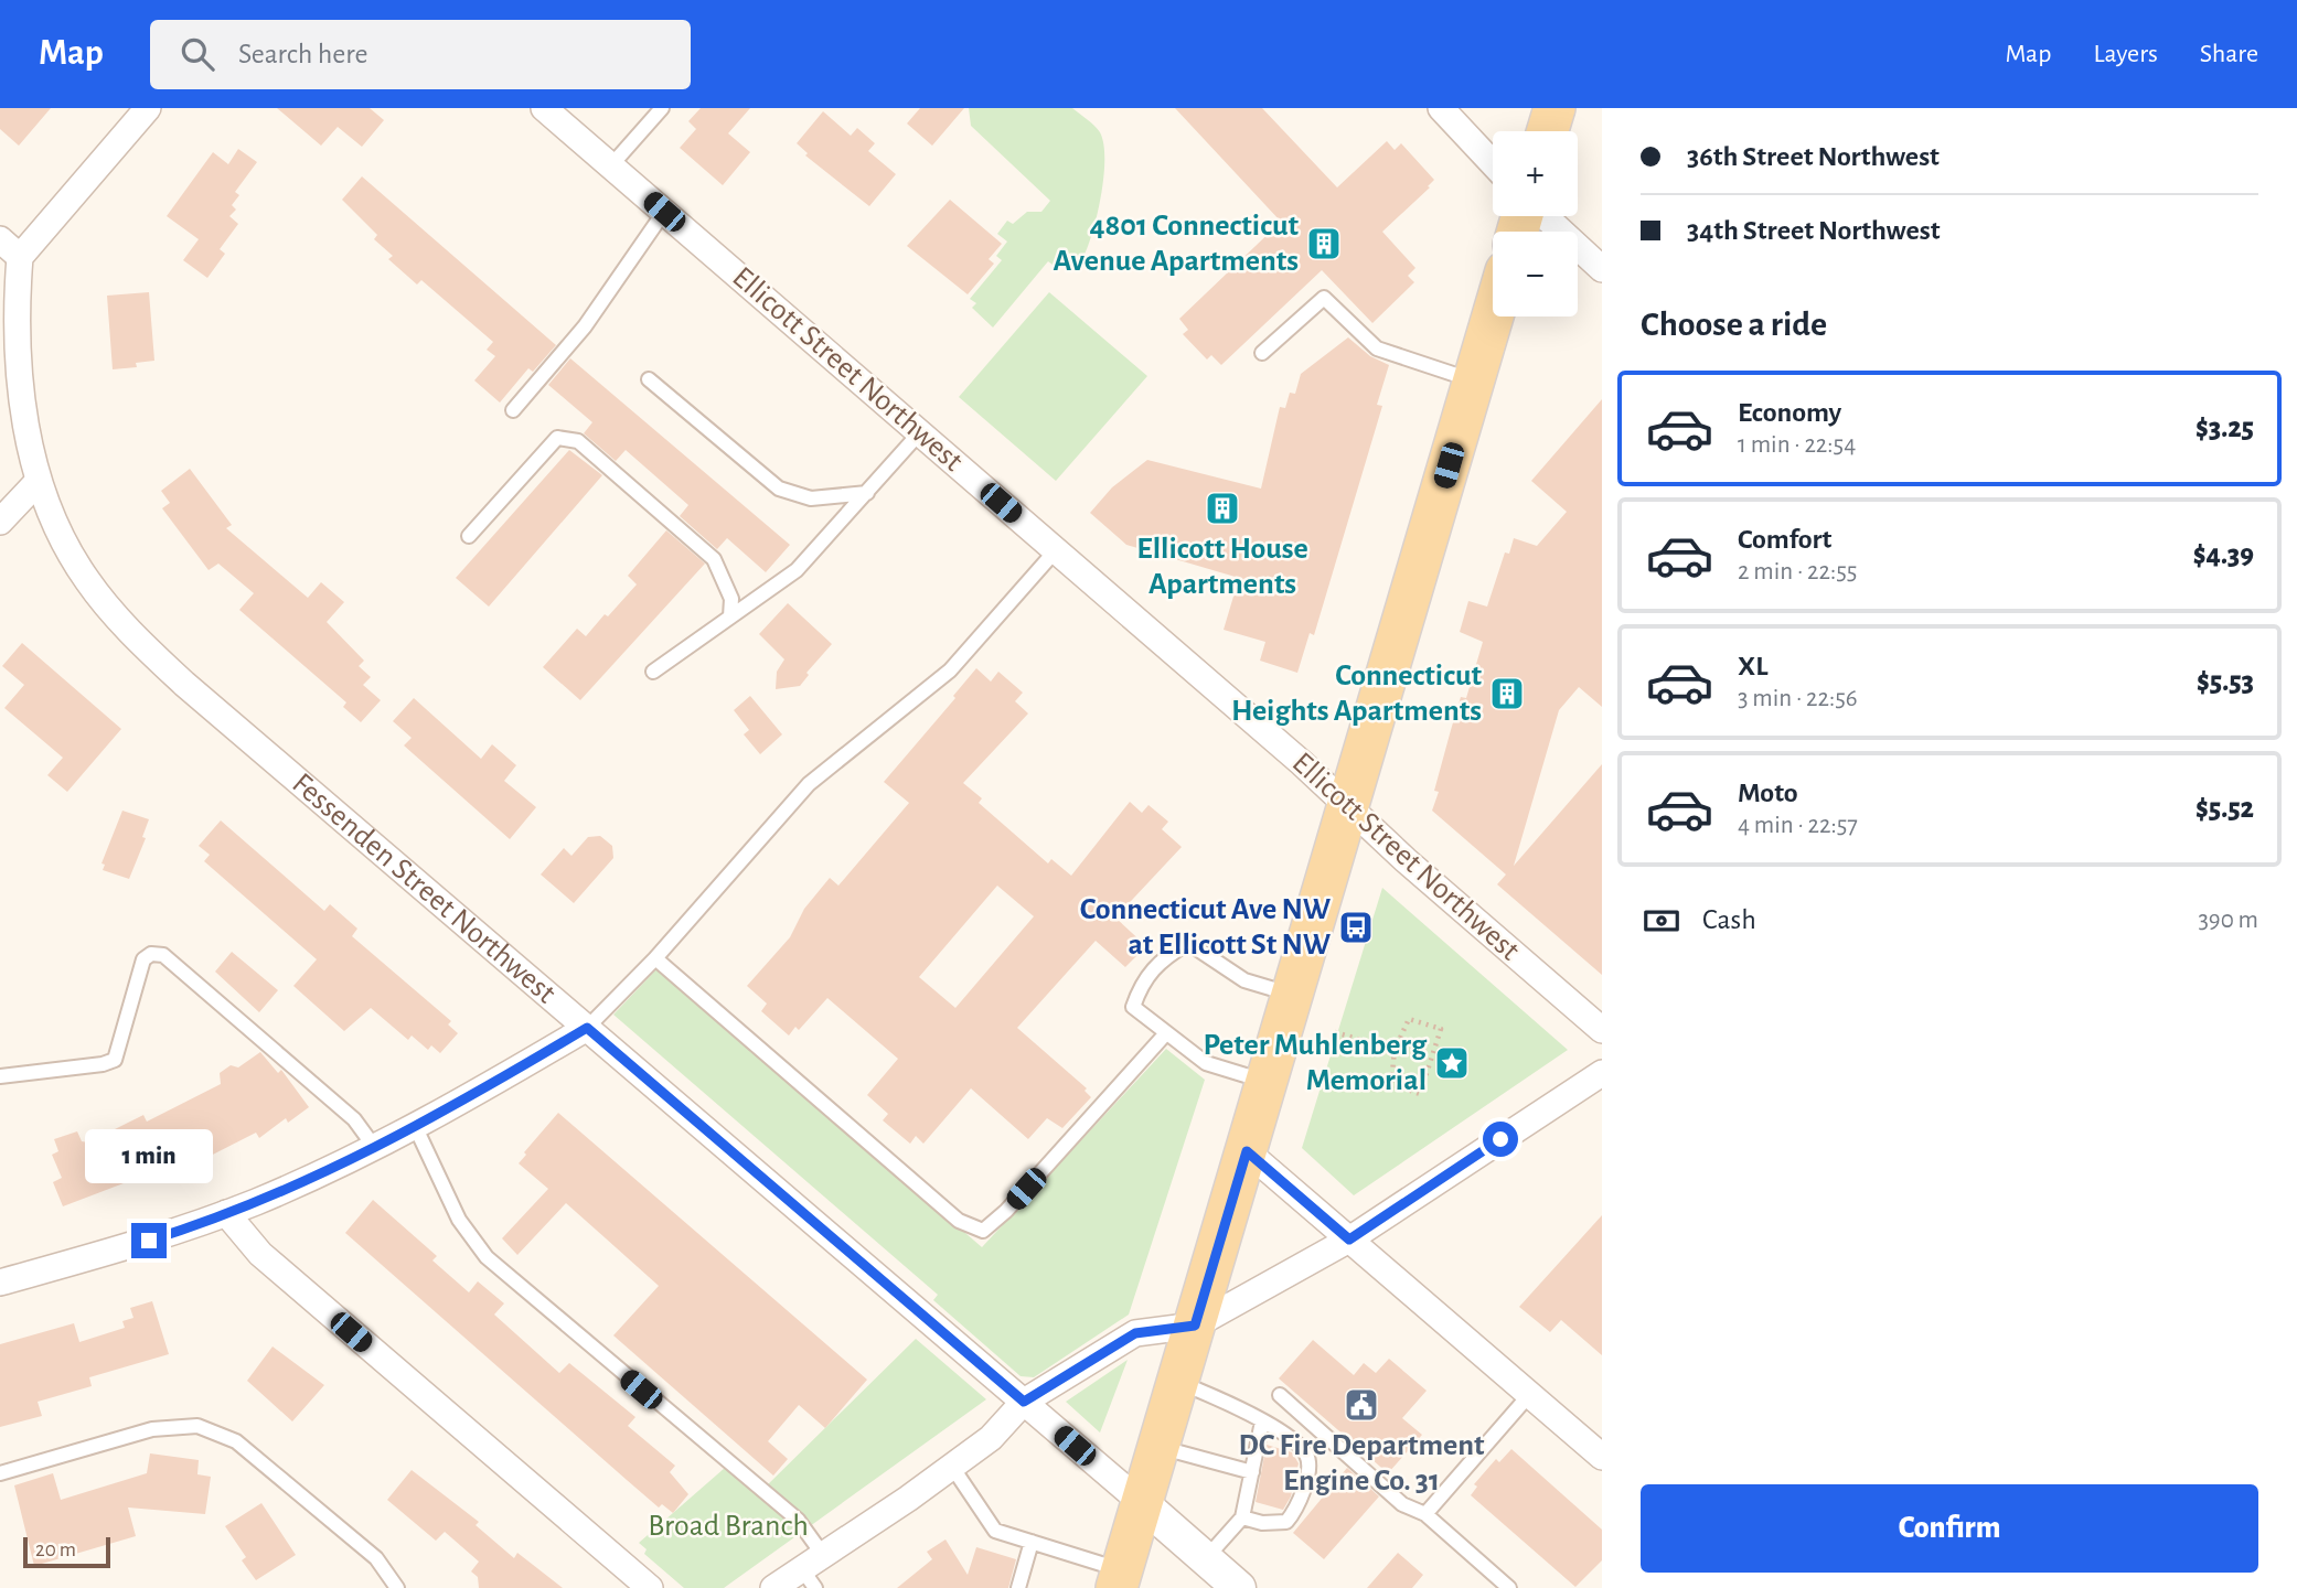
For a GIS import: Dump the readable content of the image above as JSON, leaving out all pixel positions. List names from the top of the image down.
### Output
{
  "streets": {
    "street": ["Ellicott Street Northwest", "Fessenden Street Northwest"]
  },
  "parks": ["Broad Branch"],
  "places": {
    "building": ["4801 Connecticut Avenue Apartments", "Ellicott House Apartments", "Connecticut Heights Apartments"],
    "bus stop": ["Connecticut Ave NW at Ellicott St NW"],
    "place": ["Peter Muhlenberg Memorial"],
    "public building": ["DC Fire Department Engine Co. 31"]
  },
  "scale_bar": "20 m",
  "page": {
    "header": "Map",
    "search": "Search here",
    "nav": ["Map", "Layers", "Share"],
    "banner": ["36th Street Northwest", "34th Street Northwest"],
    "map_buttons": ["+", "−"],
    "heading": "Choose a ride",
    "list": [
      {
        "name": "Economy",
        "note": "1 min · 22:54",
        "value": "$3.25"
      },
      {
        "name": "Comfort",
        "note": "2 min · 22:55",
        "value": "$4.39"
      },
      {
        "name": "XL",
        "note": "3 min · 22:56",
        "value": "$5.53"
      },
      {
        "name": "Moto",
        "note": "4 min · 22:57",
        "value": "$5.52"
      }
    ],
    "pay": ["Cash", "390 m"],
    "bubble": "1 min",
    "buttons": "Confirm",
    "scale": "20 m"
  }
}
